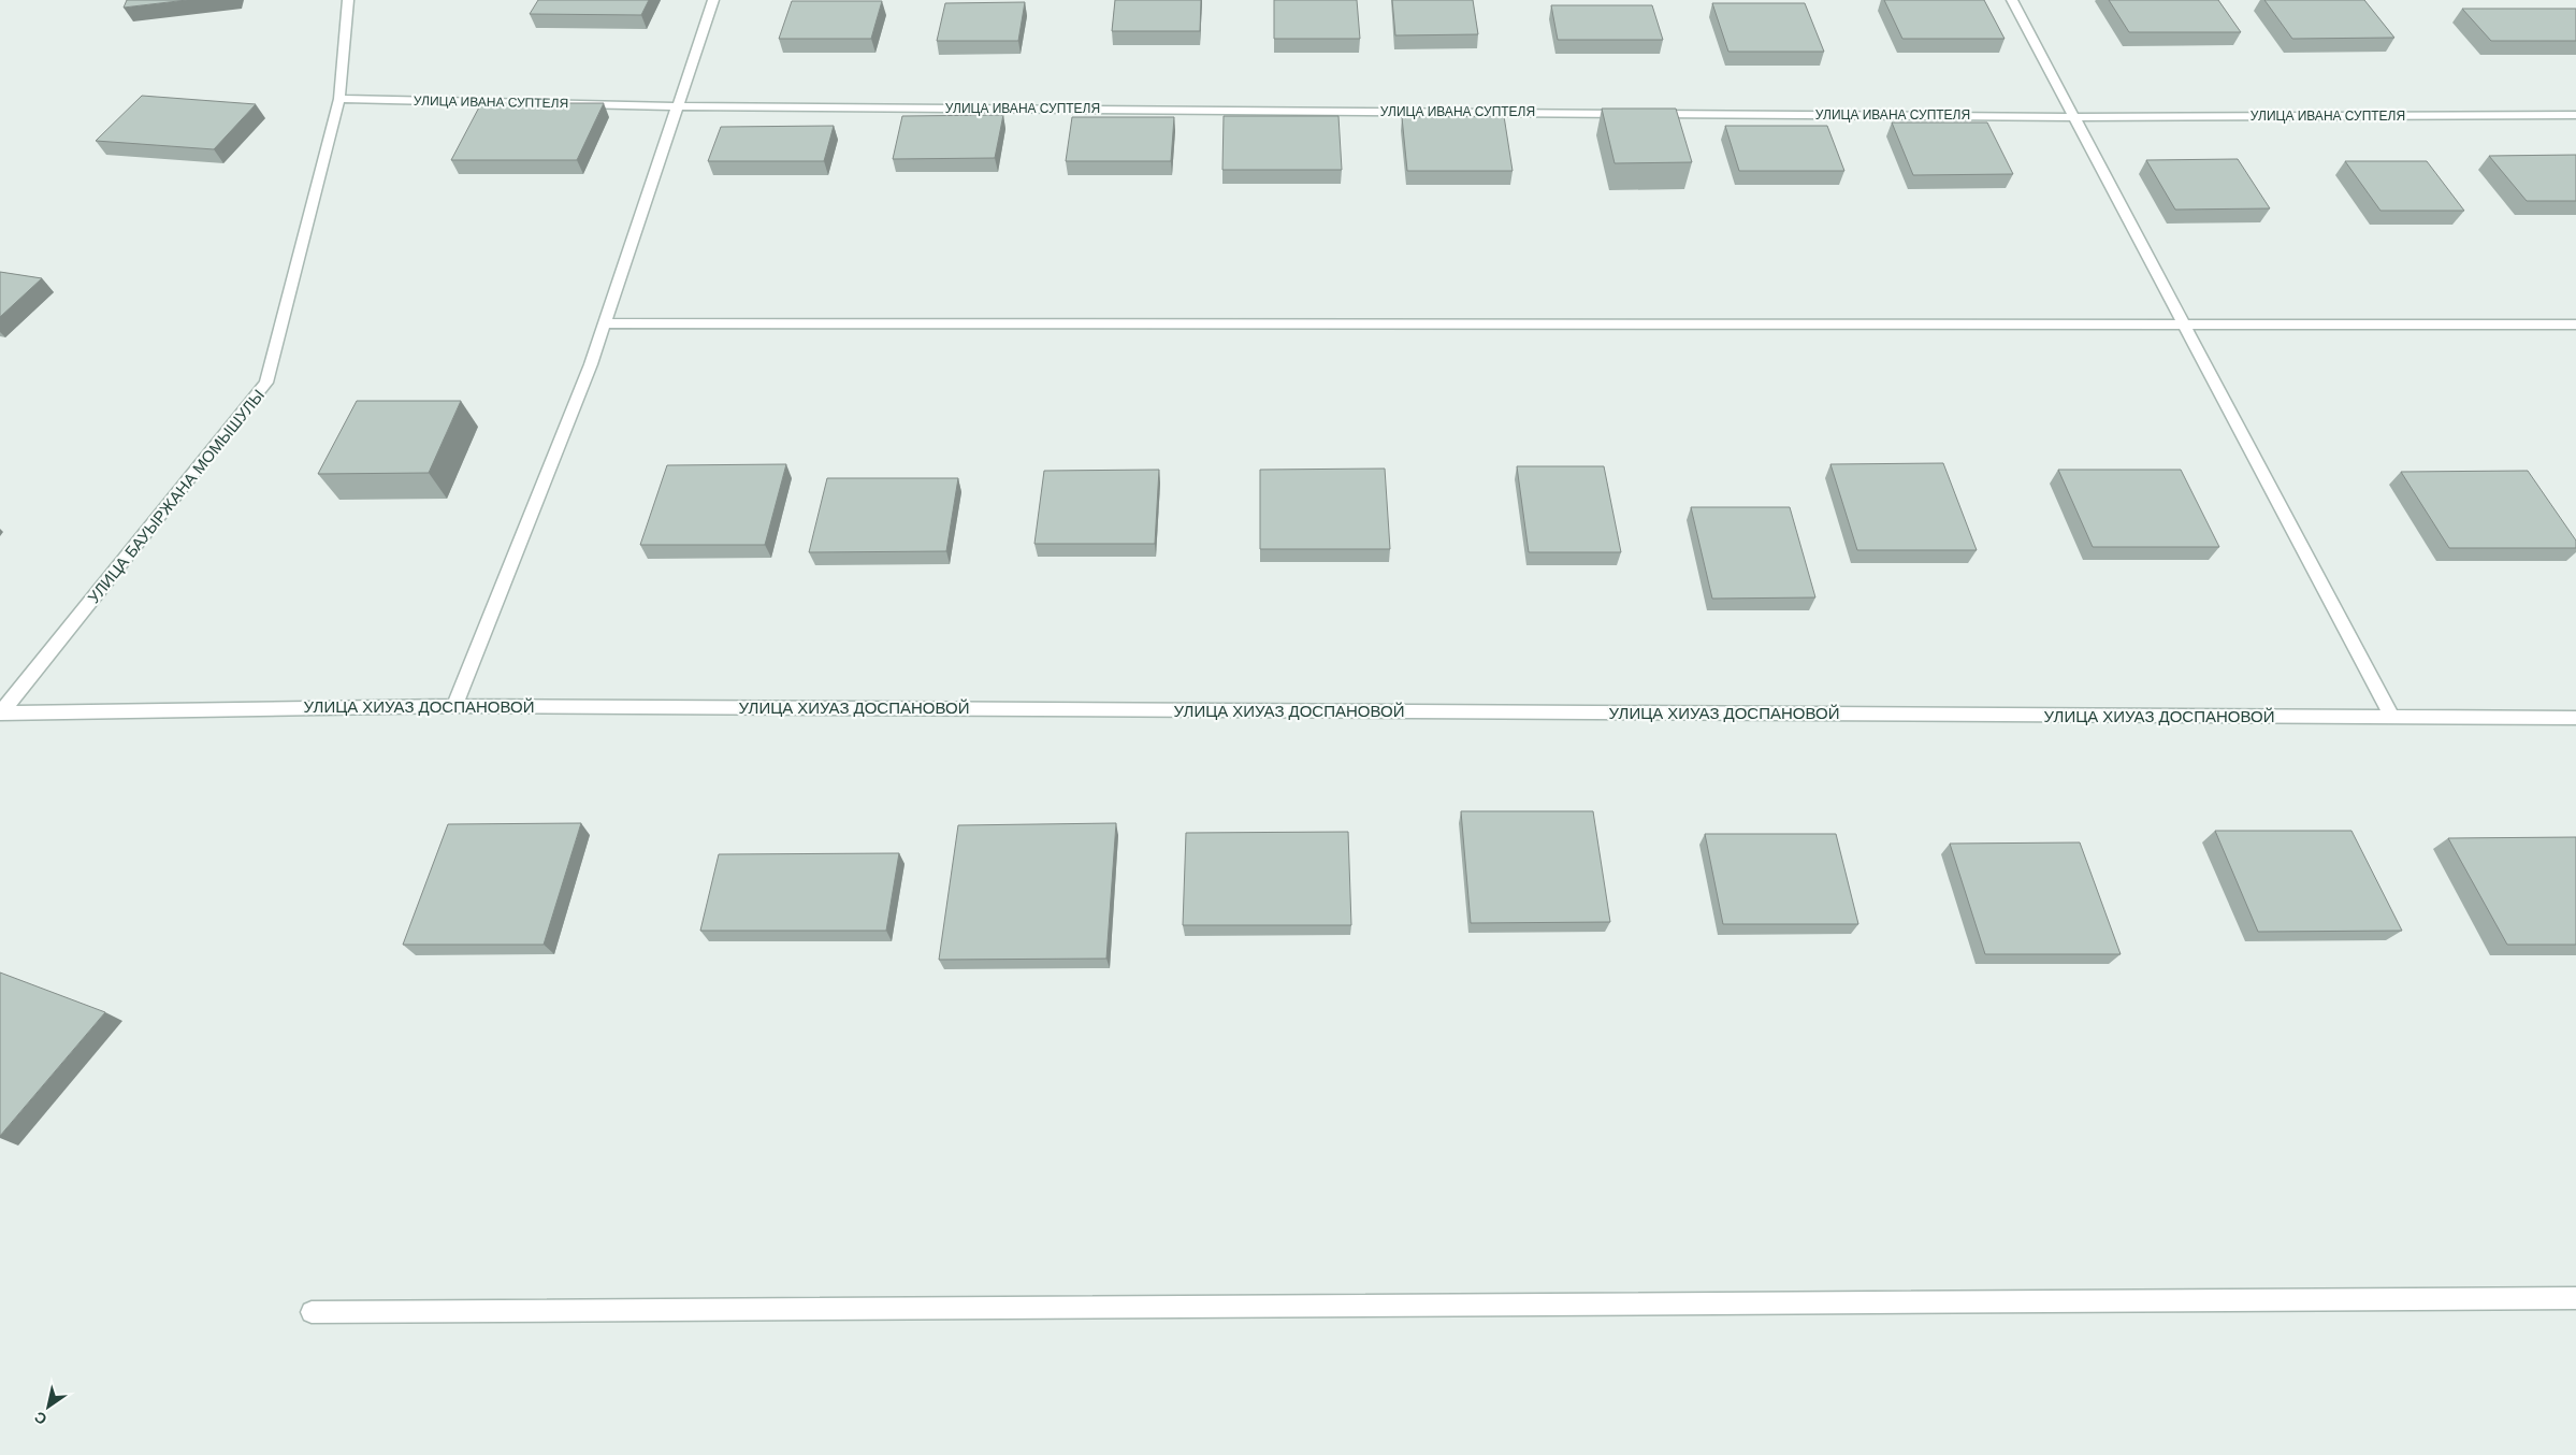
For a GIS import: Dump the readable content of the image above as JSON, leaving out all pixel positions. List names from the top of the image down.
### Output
{
  "streets": {
    "street": ["УЛИЦА ИВАНА СУПТЕЛЯ", "УЛИЦА БАУЫРЖАНА МОМЫШУЛЫ", "УЛИЦА ХИУАЗ ДОСПАНОВОЙ"]
  },
  "crossings": [
    ["УЛИЦА ИВАНА СУПТЕЛЯ", "УЛИЦА БАУЫРЖАНА МОМЫШУЛЫ"],
    ["УЛИЦА БАУЫРЖАНА МОМЫШУЛЫ", "УЛИЦА ХИУАЗ ДОСПАНОВОЙ"]
  ],
  "north": "bottom left"
}
